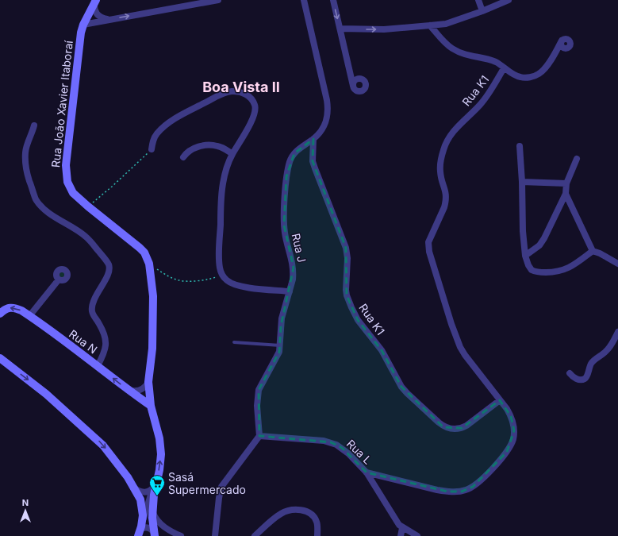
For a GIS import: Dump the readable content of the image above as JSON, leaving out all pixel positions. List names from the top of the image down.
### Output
{
  "streets": {
    "street": [
      "Rua K1",
      "Rua João Xavier Itaboraí",
      "Rua J",
      "Rua N",
      "Rua L"
    ]
  },
  "crossings": [
    ["Rua K1", "Rua J"],
    ["Rua K1", "Rua L"],
    ["Rua João Xavier Itaboraí", "Rua N"],
    ["Rua J", "Rua L"]
  ],
  "districts": ["Boa Vista II"],
  "places": {
    "supermarket": ["Sasá Supermercado"]
  },
  "north": "top"
}
